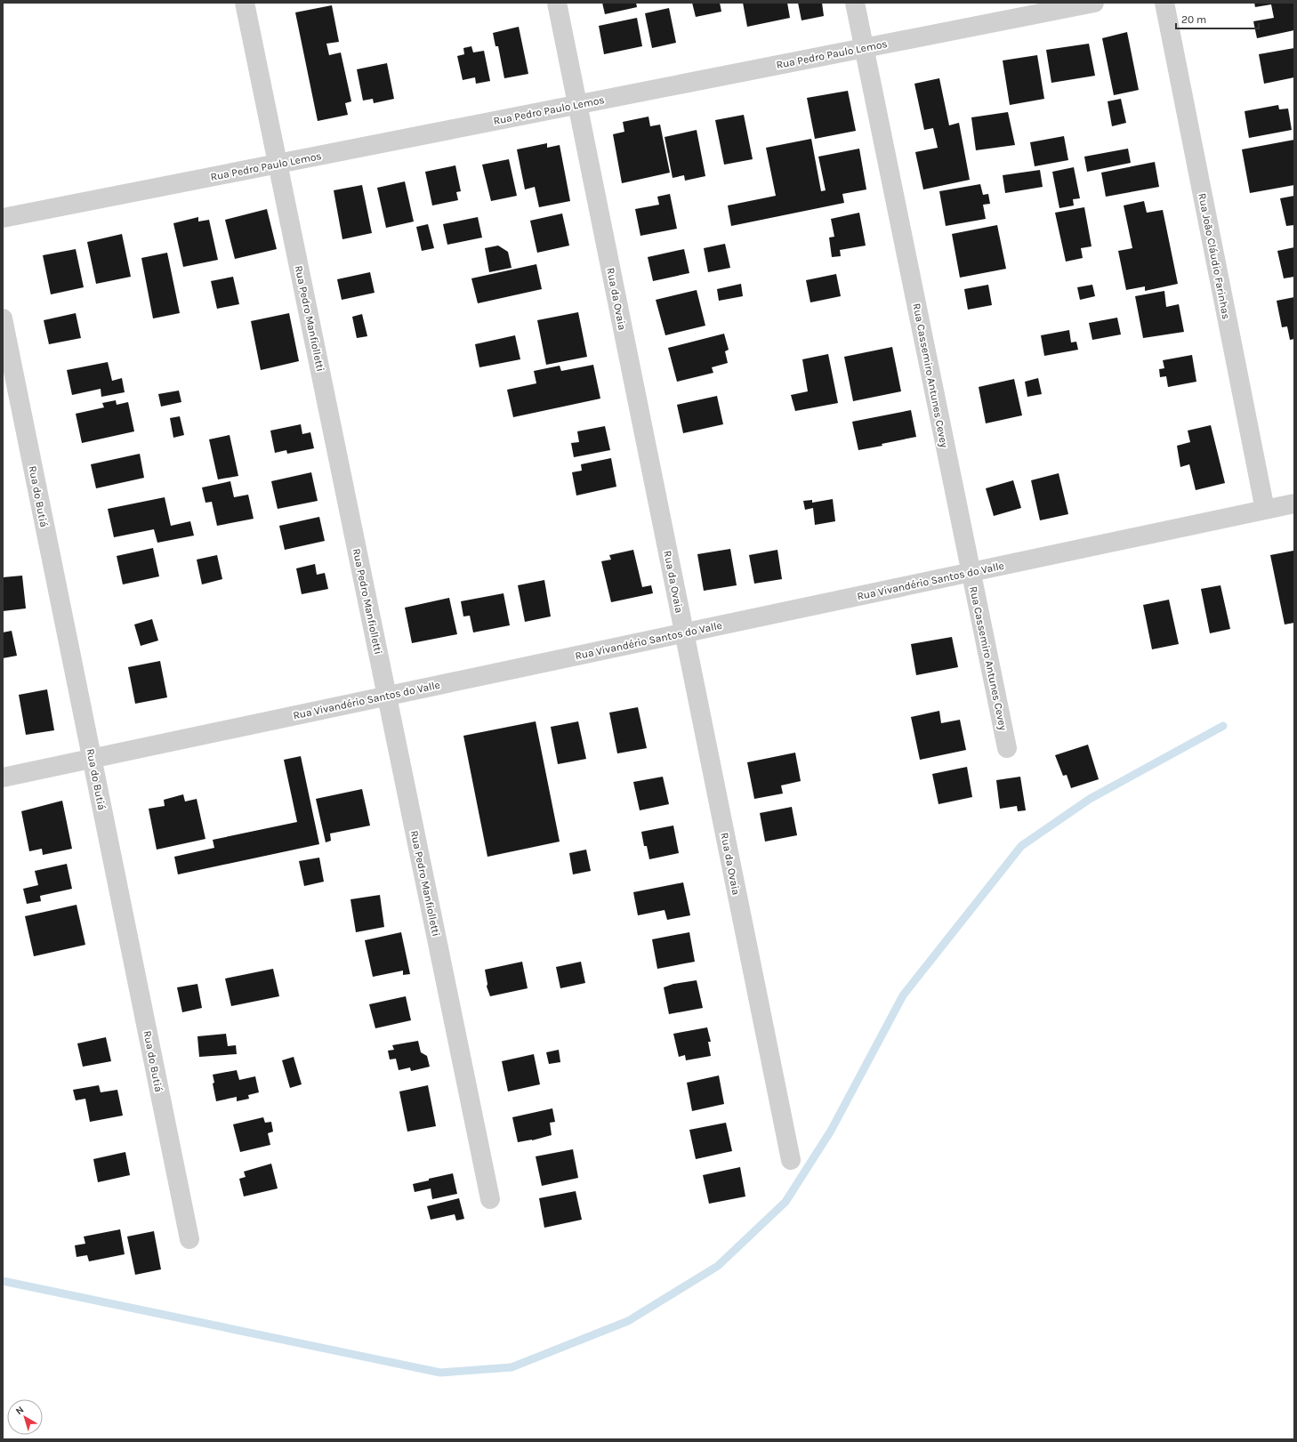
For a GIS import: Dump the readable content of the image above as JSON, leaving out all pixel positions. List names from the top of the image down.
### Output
{
  "streets": {
    "street": [
      "Rua Pedro Paulo Lemos",
      "Rua João Cláudio Farinhas",
      "Rua da Ovaia",
      "Rua Pedro Manfiolletti",
      "Rua Cassemiro Antunes Cevey",
      "Rua do Butiá",
      "Rua Vivandério Santos do Valle"
    ]
  },
  "crossings": [
    ["Rua Pedro Paulo Lemos", "Rua da Ovaia"],
    ["Rua Pedro Paulo Lemos", "Rua Pedro Manfiolletti"],
    ["Rua Pedro Paulo Lemos", "Rua Cassemiro Antunes Cevey"],
    ["Rua João Cláudio Farinhas", "Rua Vivandério Santos do Valle"],
    ["Rua da Ovaia", "Rua Vivandério Santos do Valle"],
    ["Rua Pedro Manfiolletti", "Rua Vivandério Santos do Valle"],
    ["Rua Cassemiro Antunes Cevey", "Rua Vivandério Santos do Valle"],
    ["Rua do Butiá", "Rua Vivandério Santos do Valle"]
  ],
  "scale_bar": "20 m",
  "north": "top left"
}
